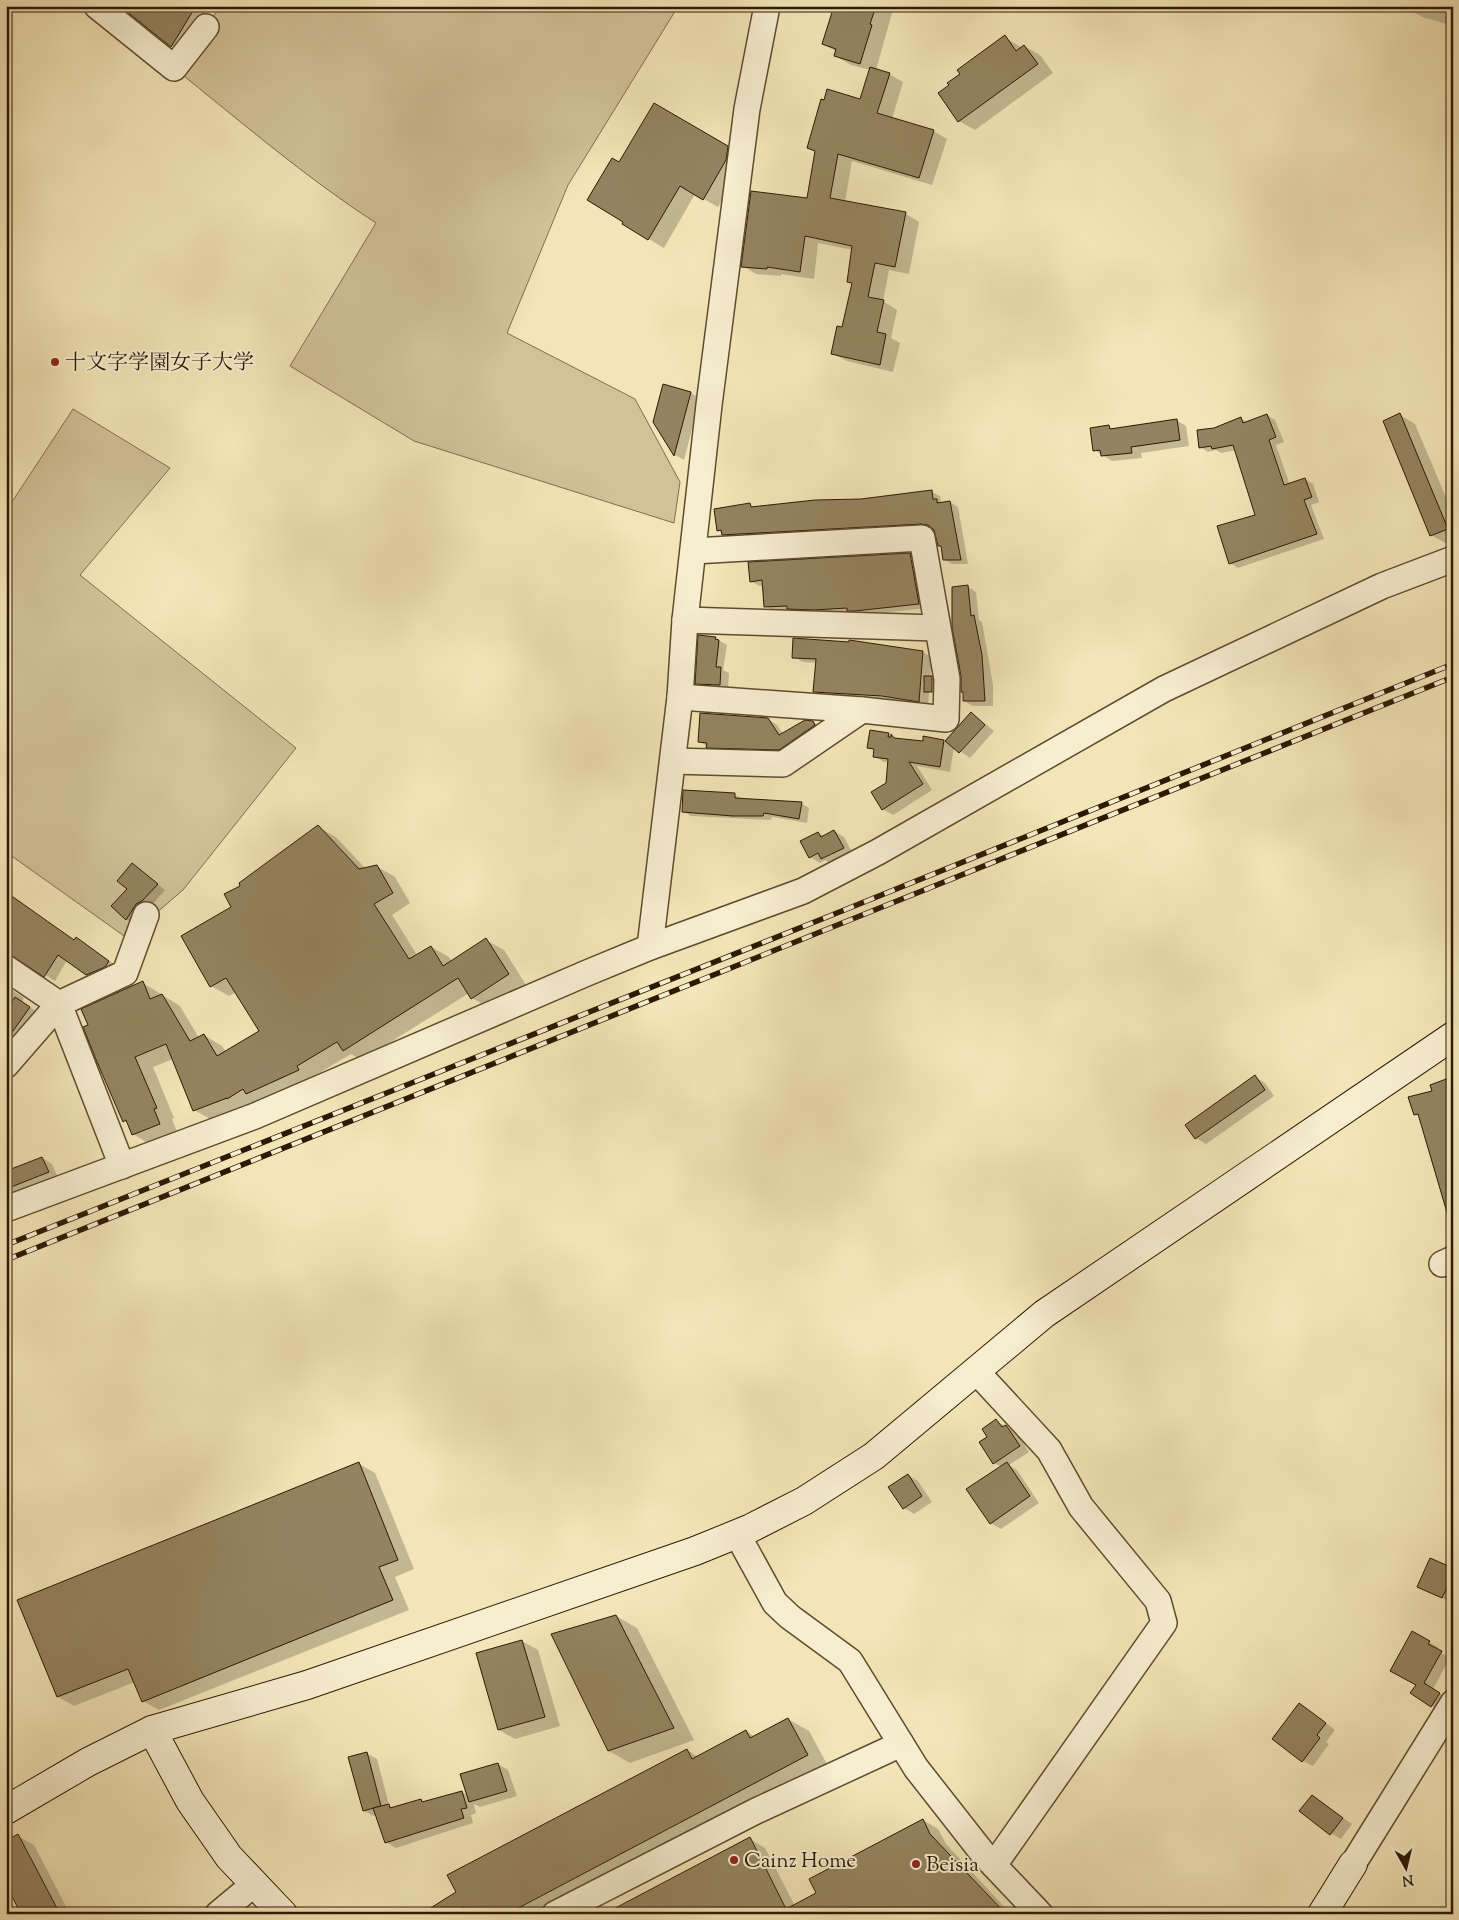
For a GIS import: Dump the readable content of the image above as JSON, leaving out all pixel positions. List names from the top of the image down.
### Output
{
  "places": ["十文字学園女子大学", "Cainz Home", "Beisia"],
  "north": "bottom"
}
